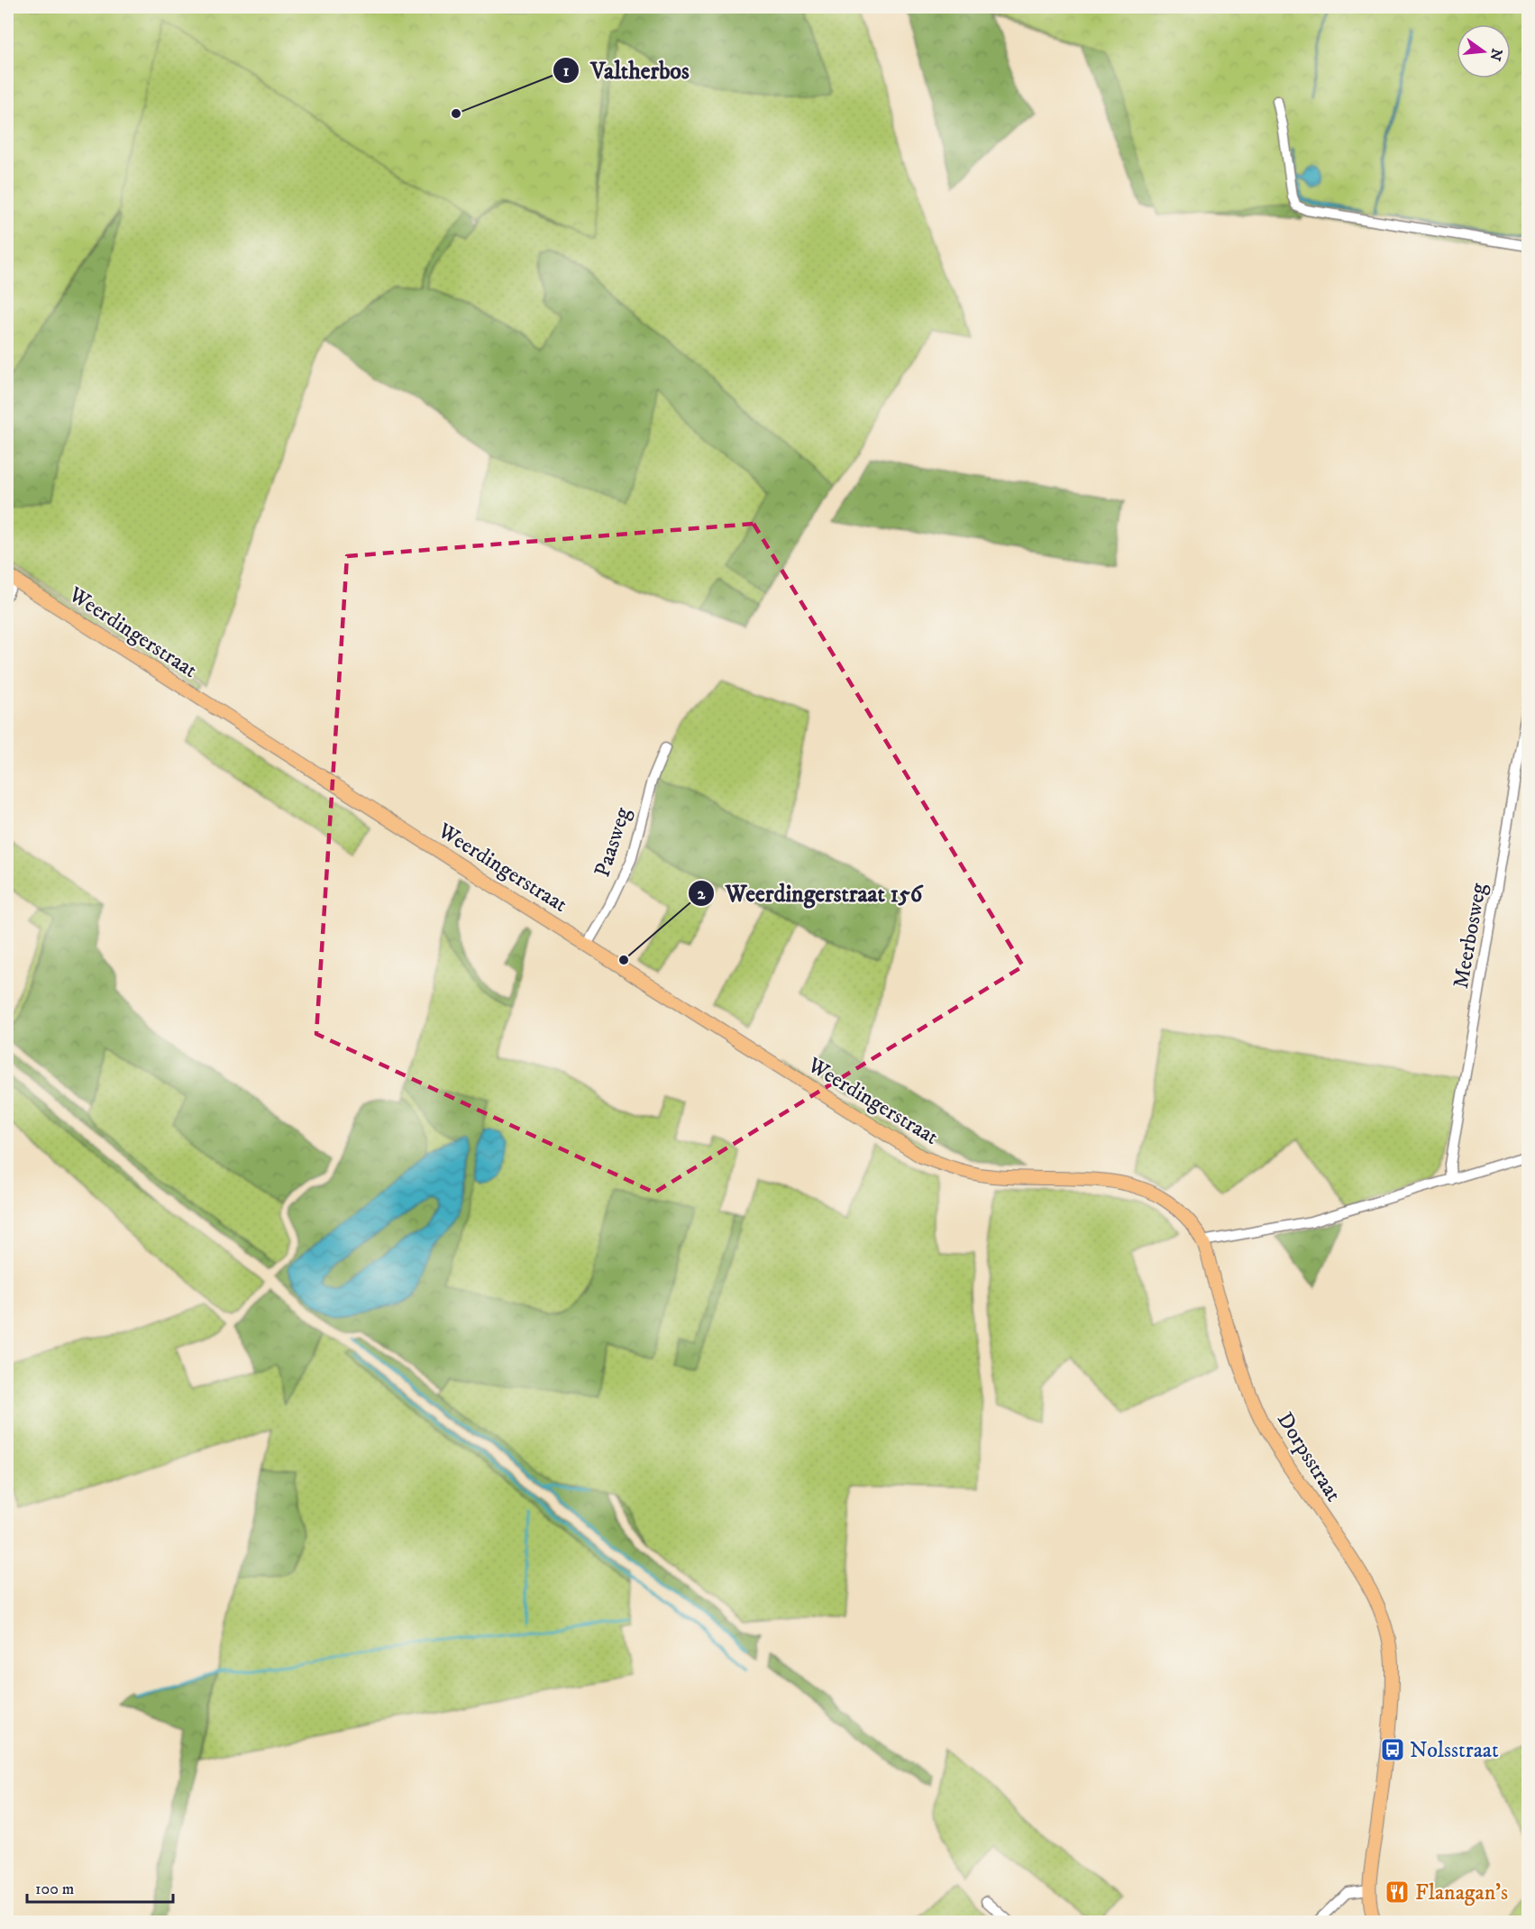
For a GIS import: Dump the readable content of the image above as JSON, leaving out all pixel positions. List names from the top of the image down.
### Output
{
  "streets": {
    "main road": ["Weerdingerstraat", "Dorpsstraat"],
    "street": ["Paasweg", "Meerbosweg"]
  },
  "crossings": [
    ["Weerdingerstraat", "Paasweg"],
    ["Weerdingerstraat", "Dorpsstraat"]
  ],
  "places": {
    "other": ["Valtherbos", "Weerdingerstraat 156"],
    "bus stop": ["Nolsstraat"],
    "restaurant": ["Flanagan's"]
  },
  "scale_bar": "100 m",
  "north": "right"
}
